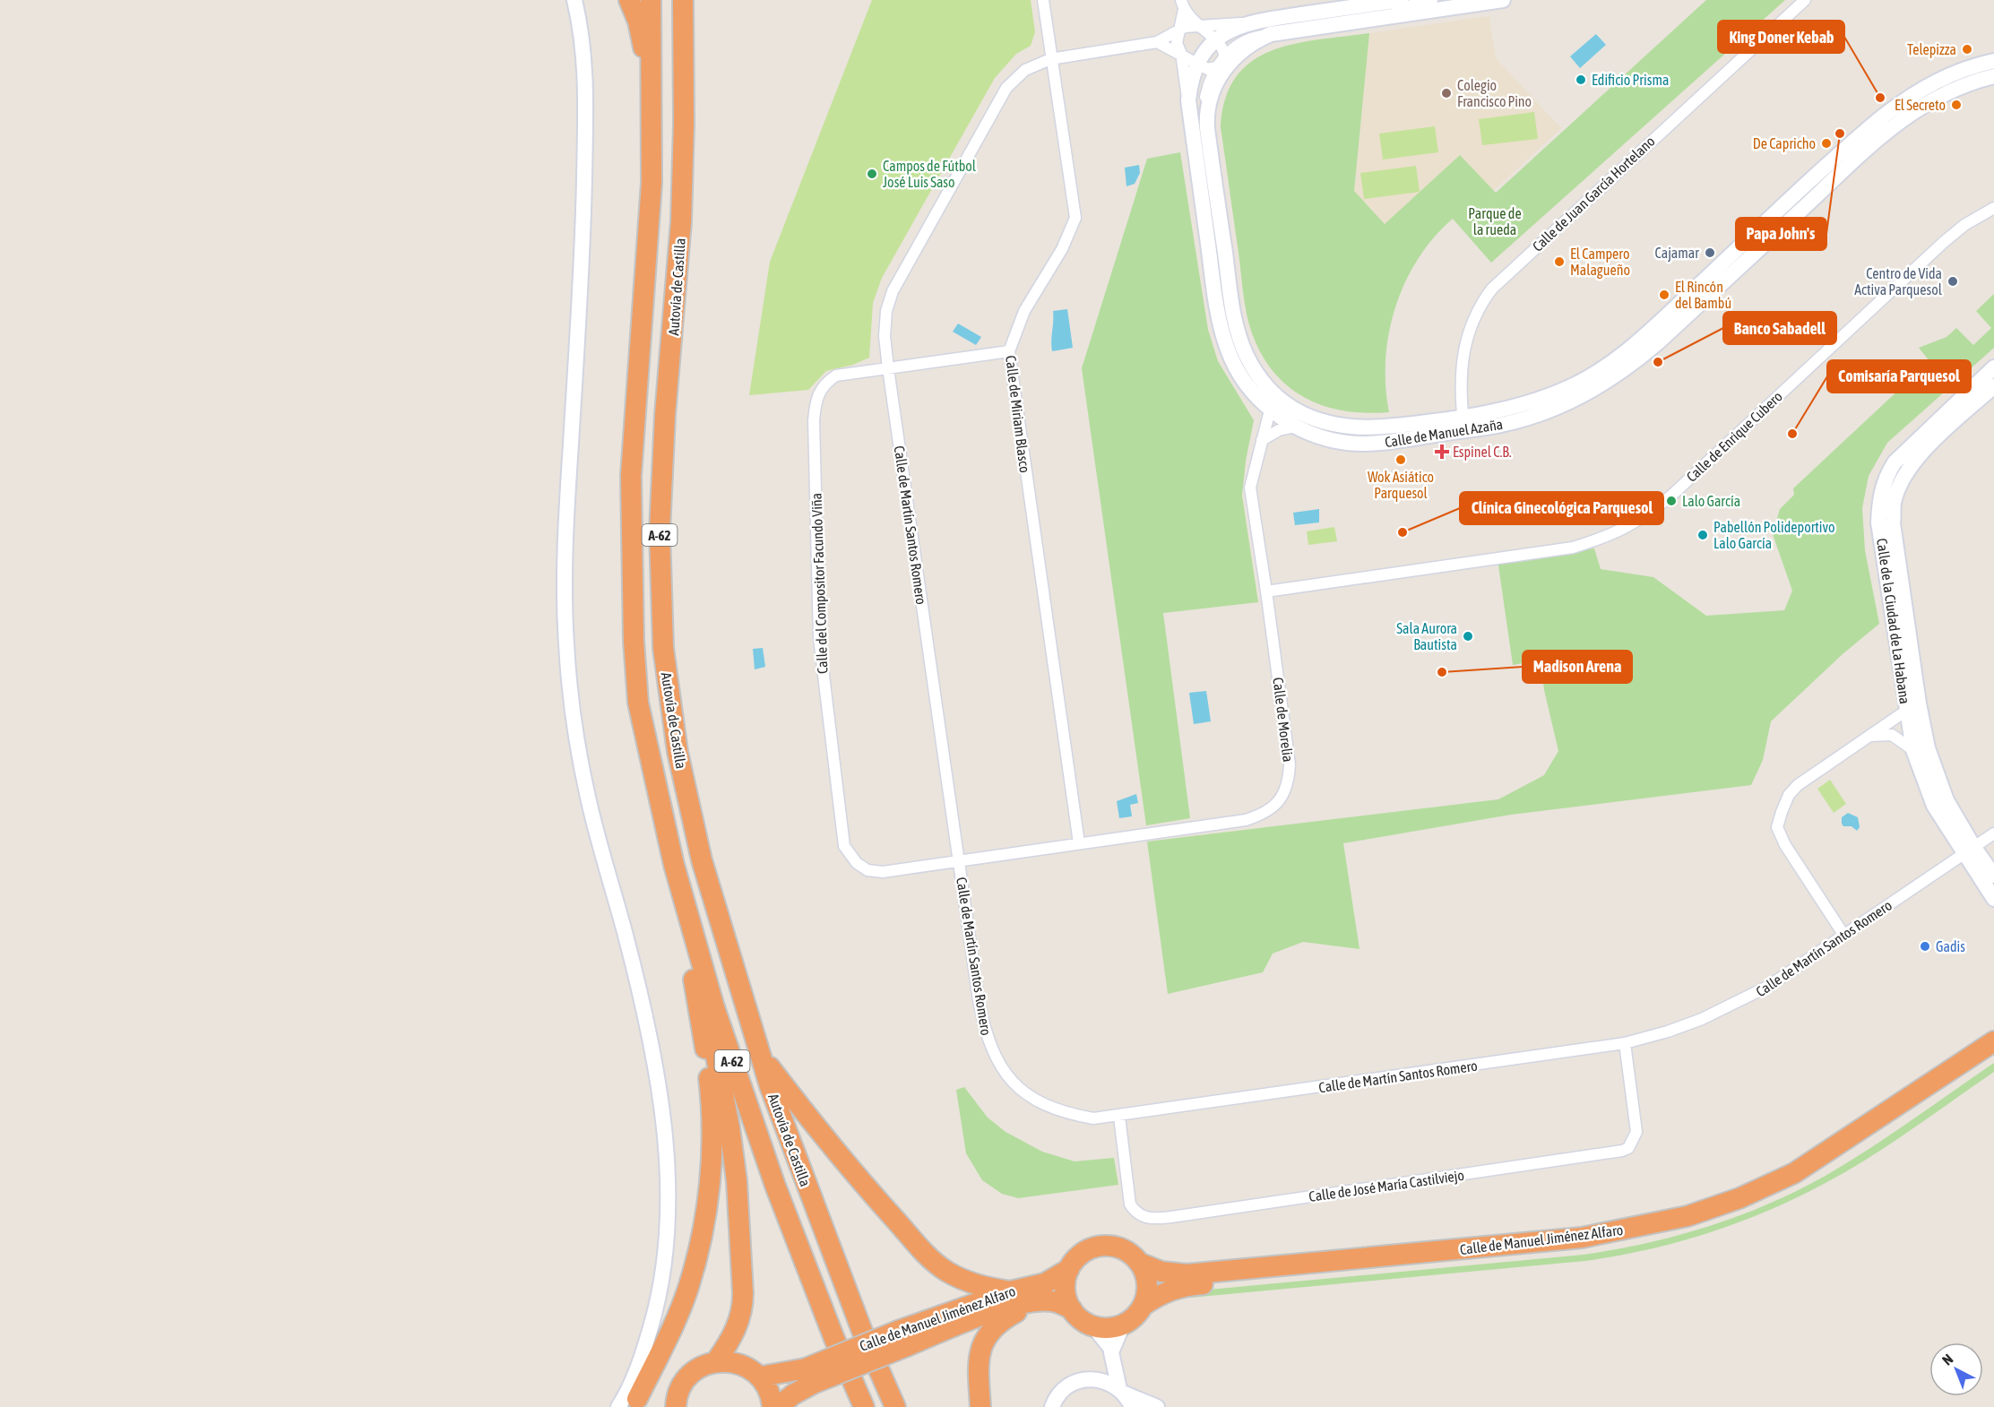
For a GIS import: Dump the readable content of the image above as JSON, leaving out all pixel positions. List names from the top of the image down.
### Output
{
  "streets": {
    "highway": ["Autovía de Castilla", "A-62", "Calle de Manuel Jiménez Alfaro"],
    "street": [
      "Calle de Juan García Hortelano",
      "Calle de Miriam Blasco",
      "Calle de Manuel Azaña",
      "Calle de Enrique Cubero",
      "Calle de Martín Santos Romero",
      "Calle del Compositor Facundo Viña",
      "Calle de la Ciudad de La Habana",
      "Calle de Morelia",
      "Calle de José María Castilviejo"
    ]
  },
  "crossings": [
    ["Calle de Juan García Hortelano", "Calle de Manuel Azaña"],
    ["Calle de Miriam Blasco", "Calle de Martín Santos Romero"],
    ["Calle de Miriam Blasco", "Calle del Compositor Facundo Viña"],
    ["Calle de Miriam Blasco", "Calle de Morelia"],
    ["Calle de Manuel Azaña", "Calle de Martín Santos Romero"],
    ["Calle de Manuel Azaña", "Calle de Morelia"],
    ["Calle de Enrique Cubero", "Calle de Morelia"],
    ["Calle de Martín Santos Romero", "Calle del Compositor Facundo Viña"],
    ["Calle de Martín Santos Romero", "Calle de la Ciudad de La Habana"],
    ["Calle de Martín Santos Romero", "Calle de Morelia"],
    ["Calle de Martín Santos Romero", "Calle de José María Castilviejo"],
    ["Calle del Compositor Facundo Viña", "Calle de Morelia"]
  ],
  "parks": ["Parque de la rueda"],
  "places": {
    "other": [
      "Telepizza",
      "Edificio Prisma",
      "Colegio Francisco Pino",
      "King Doner Kebab",
      "El Secreto",
      "Papa John's",
      "De Capricho",
      "Campos de Fútbol José Luis Saso",
      "Cajamar",
      "El Campero Malagueño",
      "Centro de Vida Activa Parquesol",
      "El Rincón del Bambú",
      "Banco Sabadell",
      "Comisaría Parquesol",
      "Wok Asiático Parquesol",
      "Lalo García",
      "Clínica Ginecológica Parquesol",
      "Pabellón Polideportivo Lalo García",
      "Sala Aurora Bautista",
      "Madison Arena",
      "Gadis"
    ],
    "health": ["Espinel C.B."]
  },
  "north": "top left"
}
